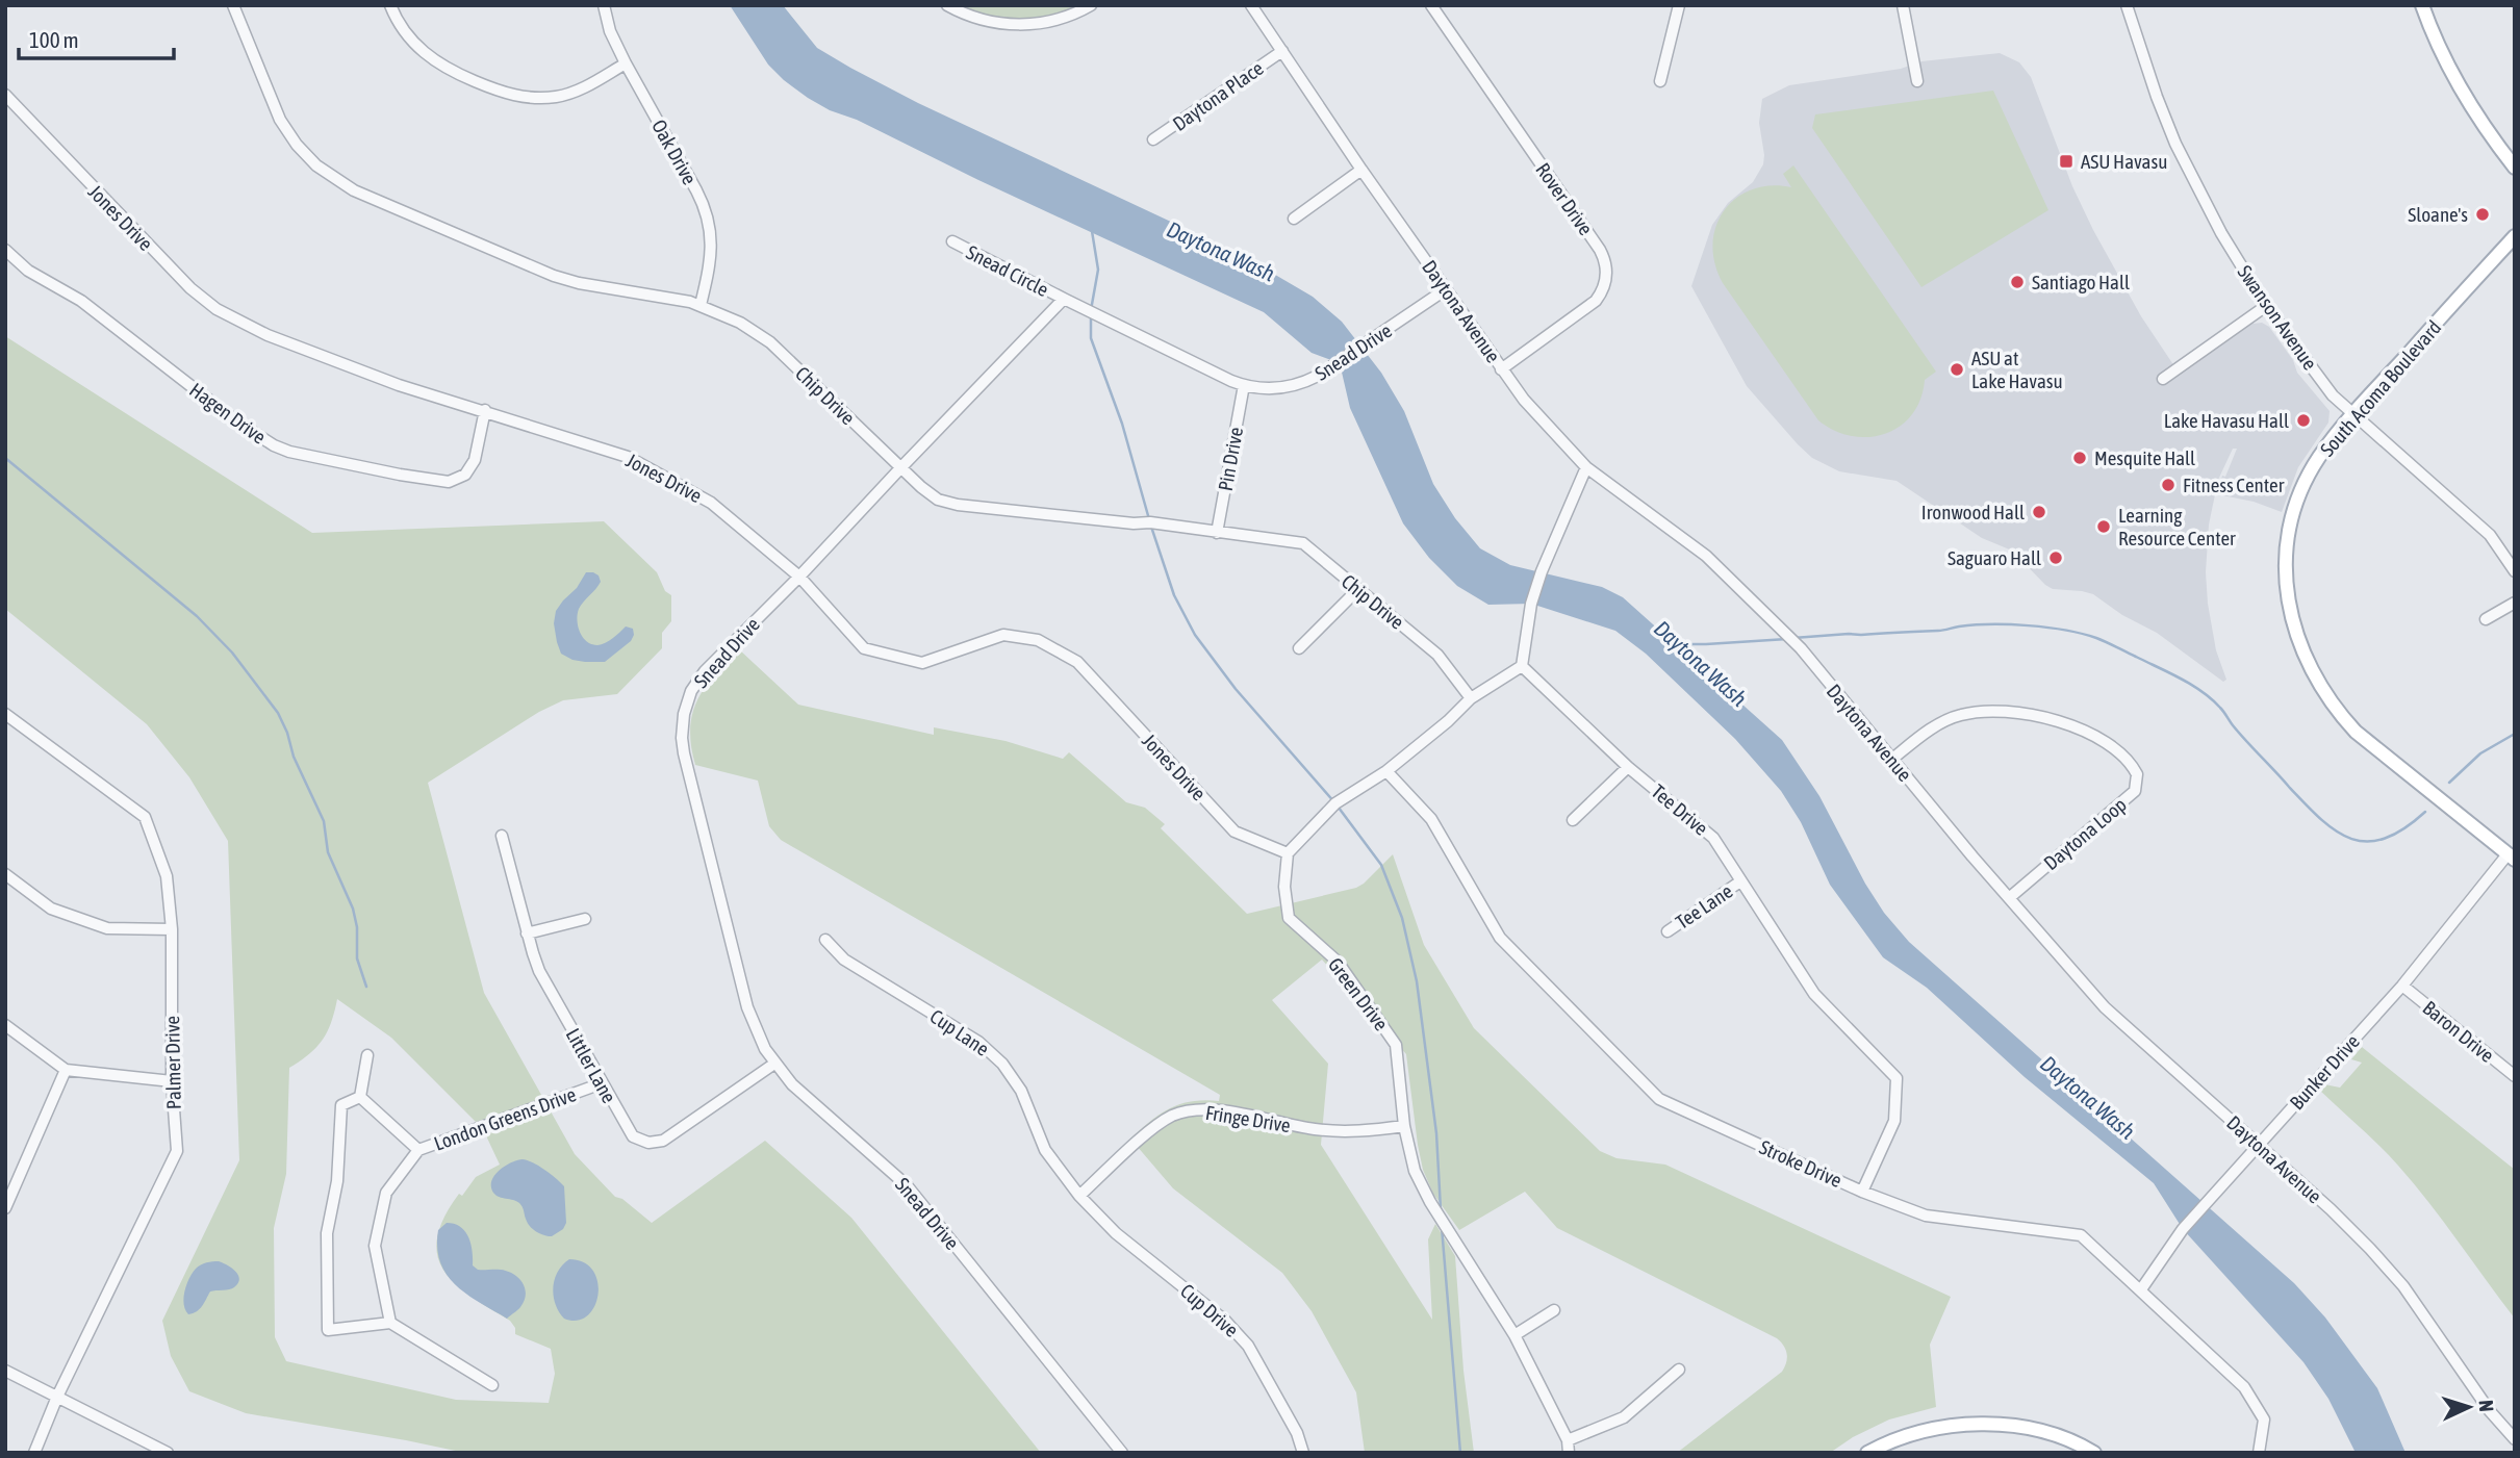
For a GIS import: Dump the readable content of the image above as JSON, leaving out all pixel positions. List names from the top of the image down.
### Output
{
  "streets": {
    "main road": ["South Acoma Boulevard"],
    "street": [
      "Daytona Place",
      "Oak Drive",
      "Rover Drive",
      "Jones Drive",
      "Snead Circle",
      "Daytona Avenue",
      "Swanson Avenue",
      "Snead Drive",
      "Chip Drive",
      "Hagen Drive",
      "Pin Drive",
      "Tee Drive",
      "Daytona Loop",
      "Tee Lane",
      "Green Drive",
      "Baron Drive",
      "Cup Lane",
      "Palmer Drive",
      "Littler Lane",
      "Bunker Drive",
      "London Greens Drive",
      "Fringe Drive",
      "Stroke Drive",
      "Cup Drive"
    ]
  },
  "crossings": [
    ["Daytona Place", "Daytona Avenue"],
    ["Oak Drive", "Chip Drive"],
    ["Rover Drive", "Daytona Avenue"],
    ["Jones Drive", "Snead Drive"],
    ["Jones Drive", "Hagen Drive"],
    ["Jones Drive", "Green Drive"],
    ["Snead Circle", "Snead Drive"],
    ["Daytona Avenue", "Snead Drive"],
    ["Daytona Avenue", "Daytona Loop"],
    ["Daytona Avenue", "Bunker Drive"],
    ["Swanson Avenue", "South Acoma Boulevard"],
    ["Snead Drive", "Chip Drive"],
    ["Snead Drive", "Pin Drive"],
    ["Snead Drive", "Littler Lane"],
    ["South Acoma Boulevard", "Bunker Drive"],
    ["Chip Drive", "Pin Drive"],
    ["Tee Drive", "Tee Lane"],
    ["Tee Drive", "Stroke Drive"],
    ["Green Drive", "Fringe Drive"],
    ["Baron Drive", "Bunker Drive"],
    ["Cup Lane", "Fringe Drive"],
    ["Cup Lane", "Cup Drive"],
    ["Littler Lane", "London Greens Drive"],
    ["Bunker Drive", "Stroke Drive"],
    ["Fringe Drive", "Cup Drive"]
  ],
  "water": ["Daytona Wash"],
  "places": {
    "transit": ["ASU Havasu"],
    "other": [
      "Sloane's",
      "Santiago Hall",
      "ASU at Lake Havasu",
      "Lake Havasu Hall",
      "Mesquite Hall",
      "Fitness Center",
      "Ironwood Hall",
      "Learning Resource Center",
      "Saguaro Hall"
    ]
  },
  "scale_bar": "100 m",
  "north": "right"
}
